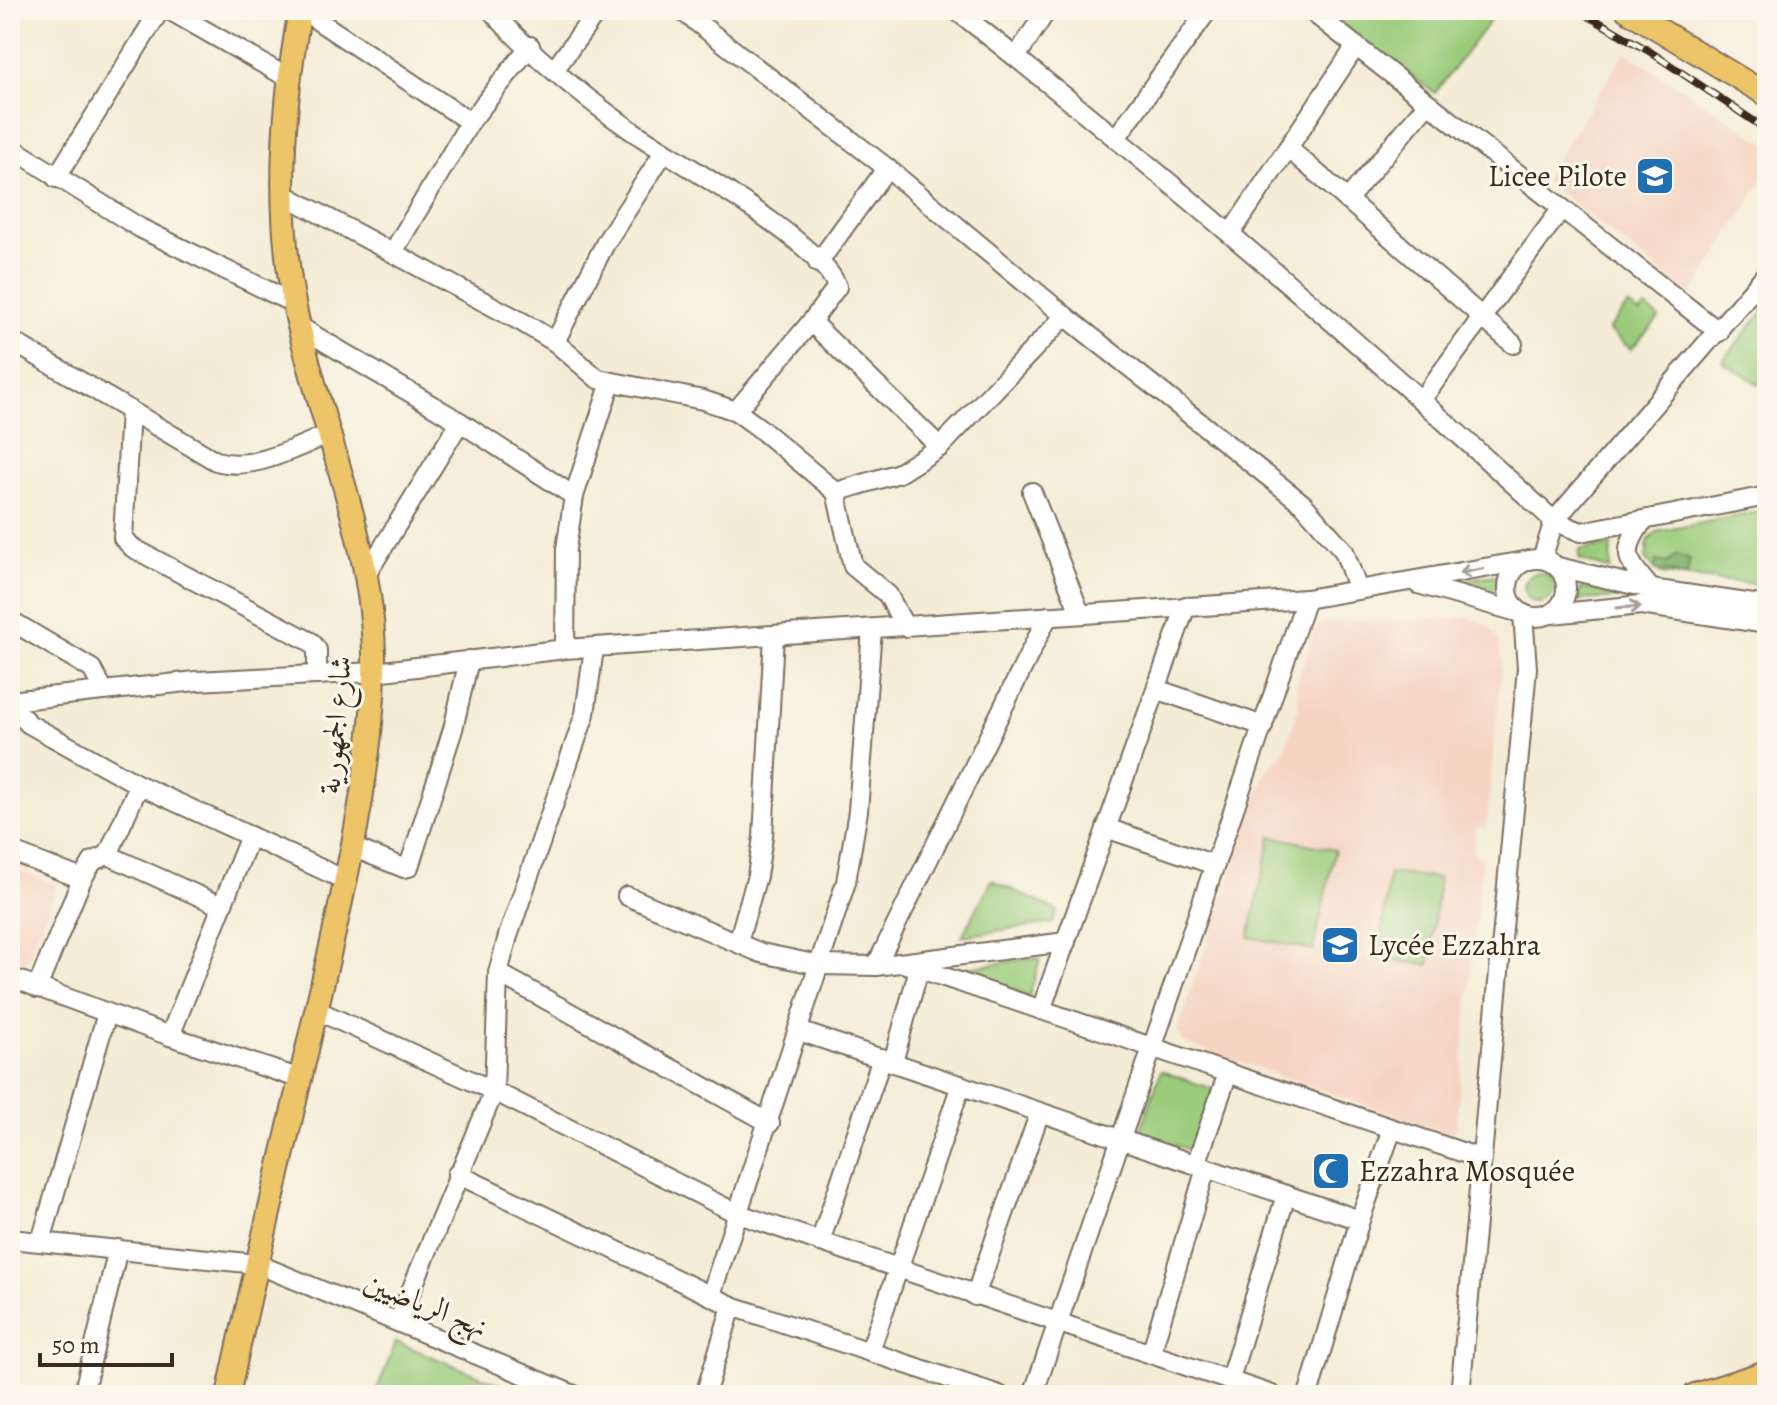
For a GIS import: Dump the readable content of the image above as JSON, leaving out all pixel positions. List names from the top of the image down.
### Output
{
  "streets": {
    "main road": ["شارع الجمهورية"],
    "street": ["نهج الرياضيين"]
  },
  "crossings": [
    ["شارع الجمهورية", "نهج الرياضيين"]
  ],
  "places": {
    "school or university": ["Licee Pilote", "Lycée Ezzahra"],
    "mosque": ["Ezzahra Mosquée"]
  },
  "scale_bar": "50 m"
}
